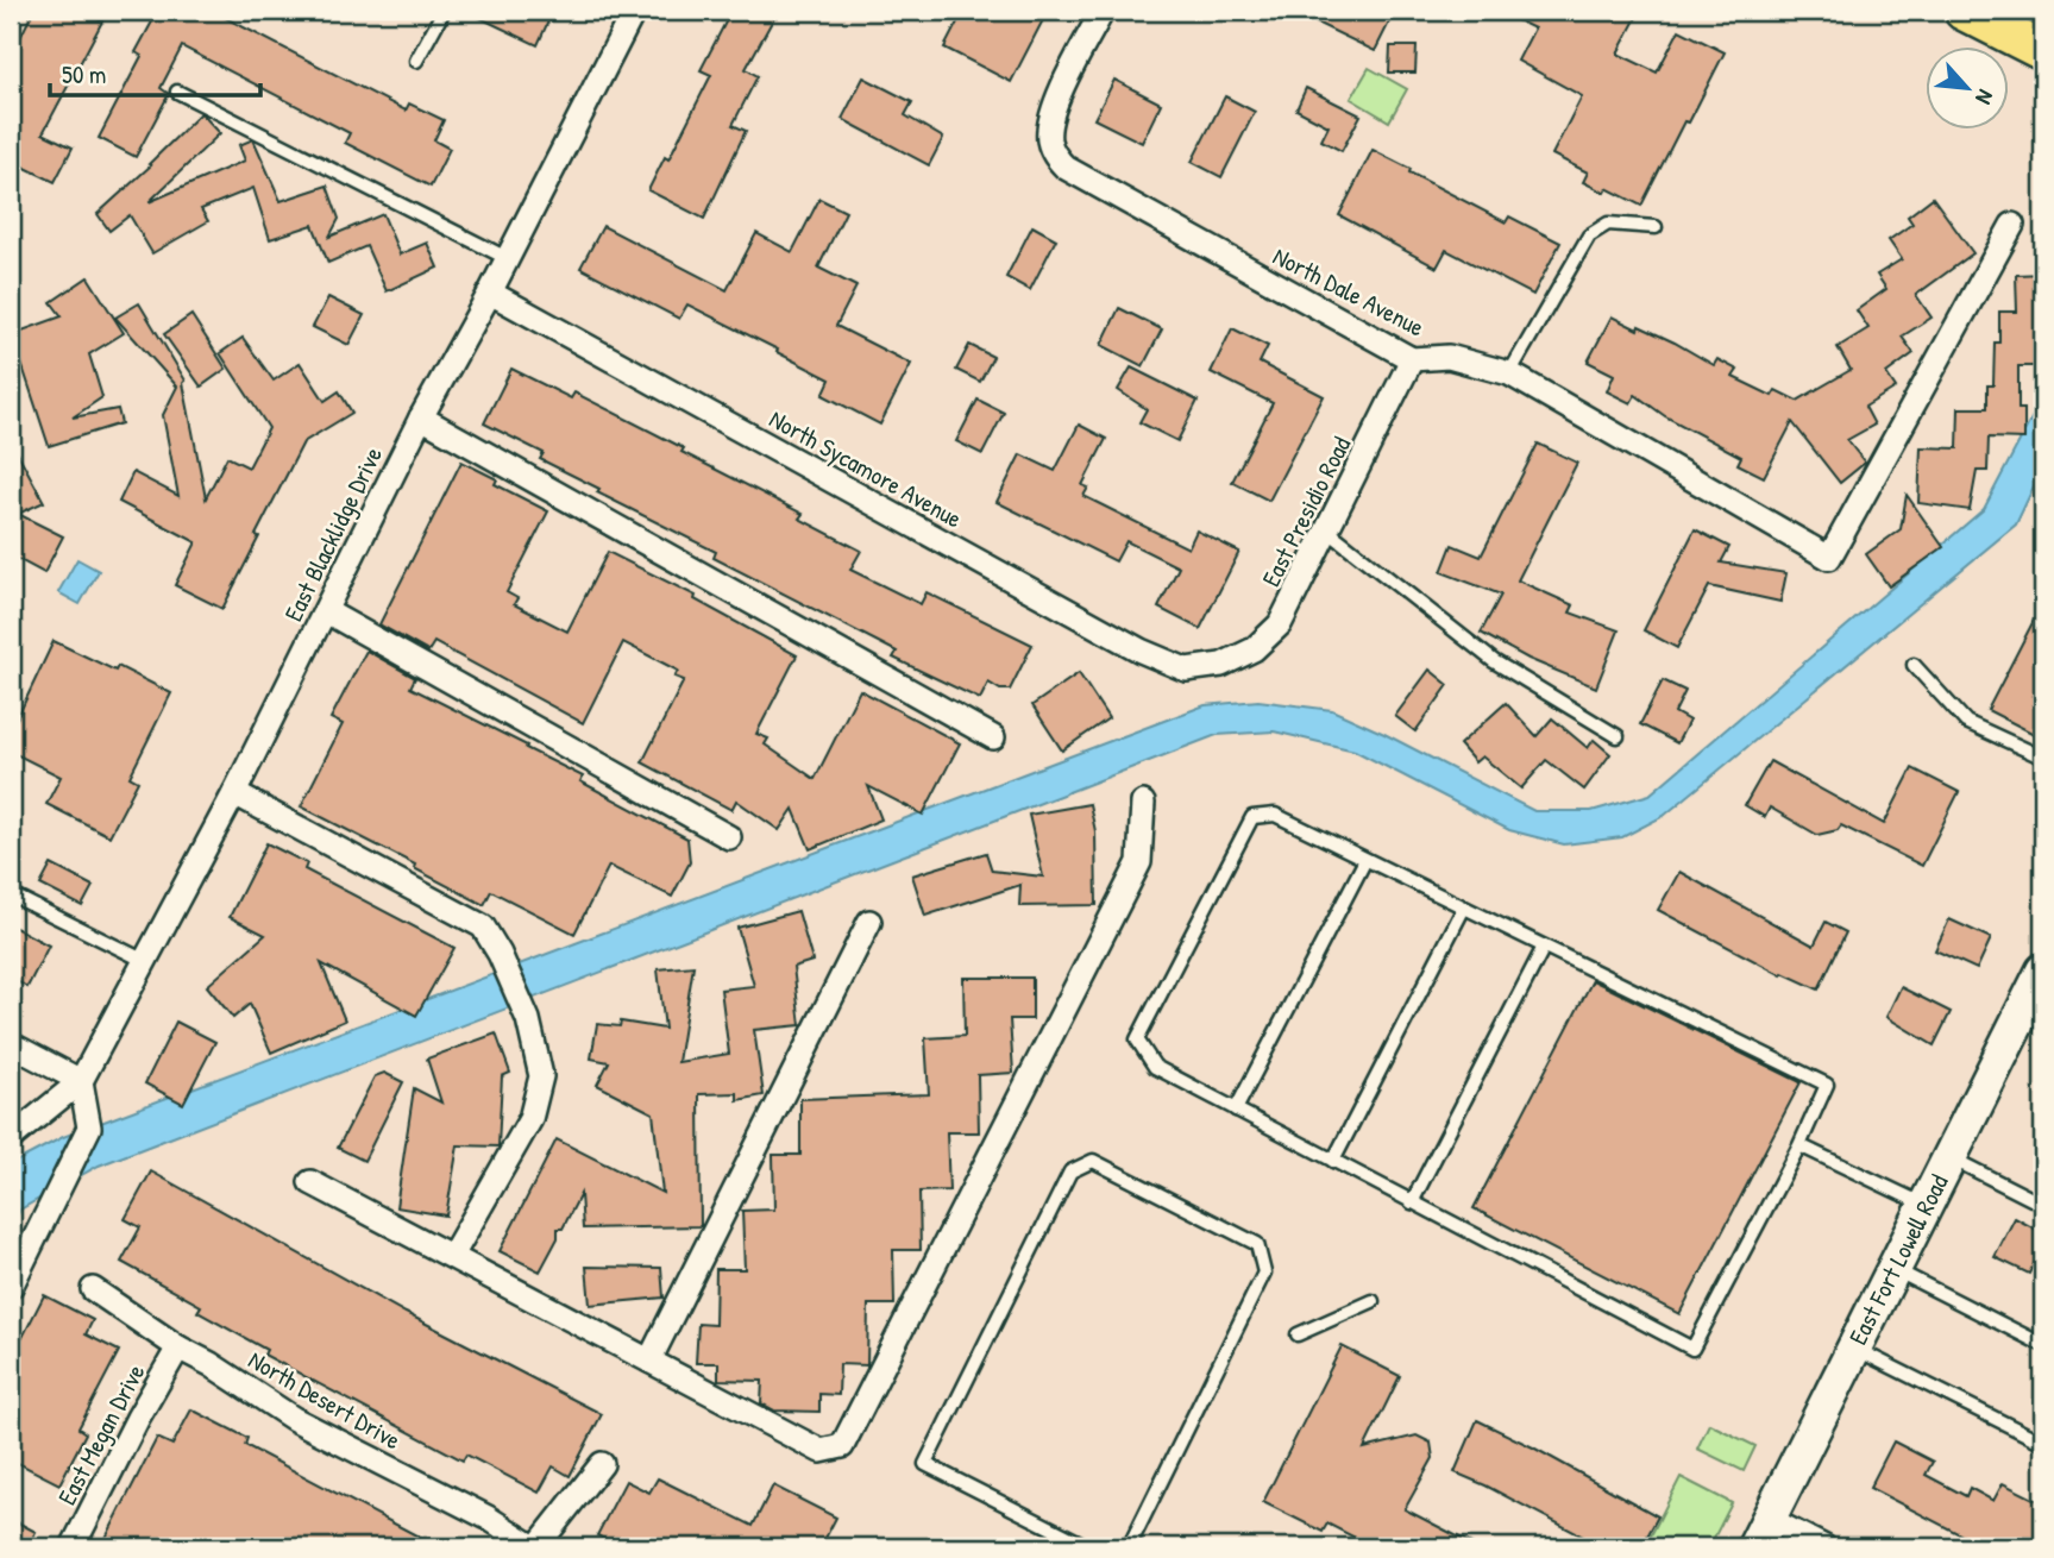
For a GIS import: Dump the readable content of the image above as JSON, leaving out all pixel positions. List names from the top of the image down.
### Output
{
  "streets": {
    "main road": ["East Fort Lowell Road"],
    "street": [
      "North Dale Avenue",
      "North Sycamore Avenue",
      "East Presidio Road",
      "East Blacklidge Drive",
      "North Desert Drive",
      "East Megan Drive"
    ]
  },
  "crossings": [
    ["North Dale Avenue", "East Presidio Road"],
    ["North Sycamore Avenue", "East Presidio Road"],
    ["North Sycamore Avenue", "East Blacklidge Drive"],
    ["North Desert Drive", "East Megan Drive"]
  ],
  "scale_bar": "50 m",
  "north": "bottom right"
}
